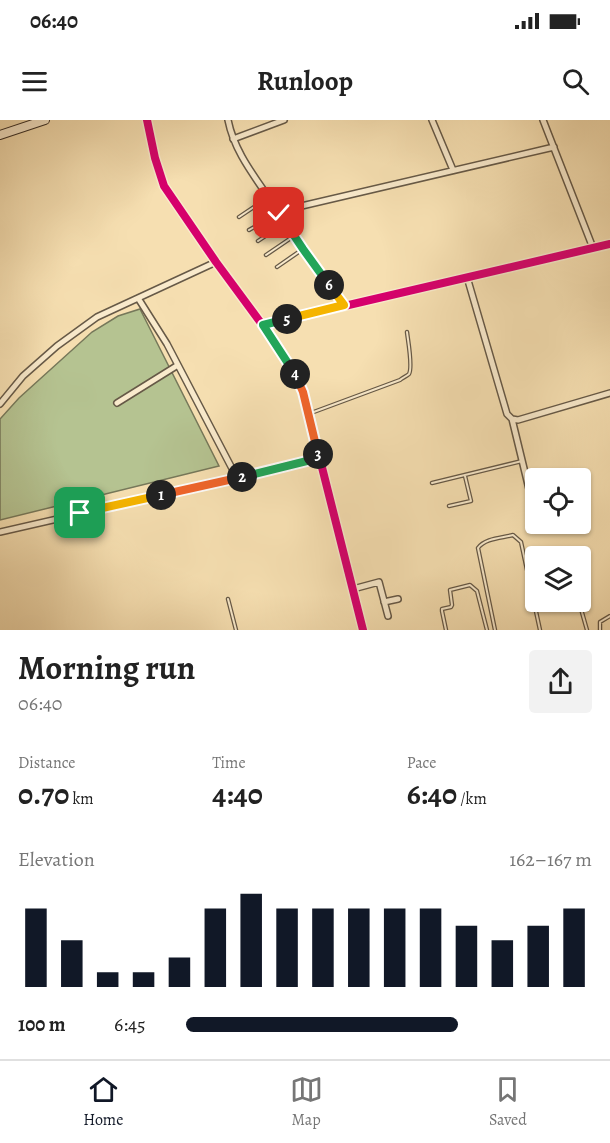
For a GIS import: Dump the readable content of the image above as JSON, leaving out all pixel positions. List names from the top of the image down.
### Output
{
  "page": {
    "status": "06:40",
    "header": "Runloop",
    "pins": [
      "6",
      "5",
      "4",
      "3",
      "2",
      "1"
    ],
    "heading": ["Morning run", "06:40"],
    "stats": [
      ["Distance", "0.70 km"],
      ["Time", "4:40"],
      ["Pace", "6:40 /km"]
    ],
    "chart": ["Elevation", "162–167 m"],
    "list": [
      {
        "name": "100 m",
        "note": "6:45"
      }
    ],
    "tabs": ["Home", "Map", "Saved"]
  }
}
